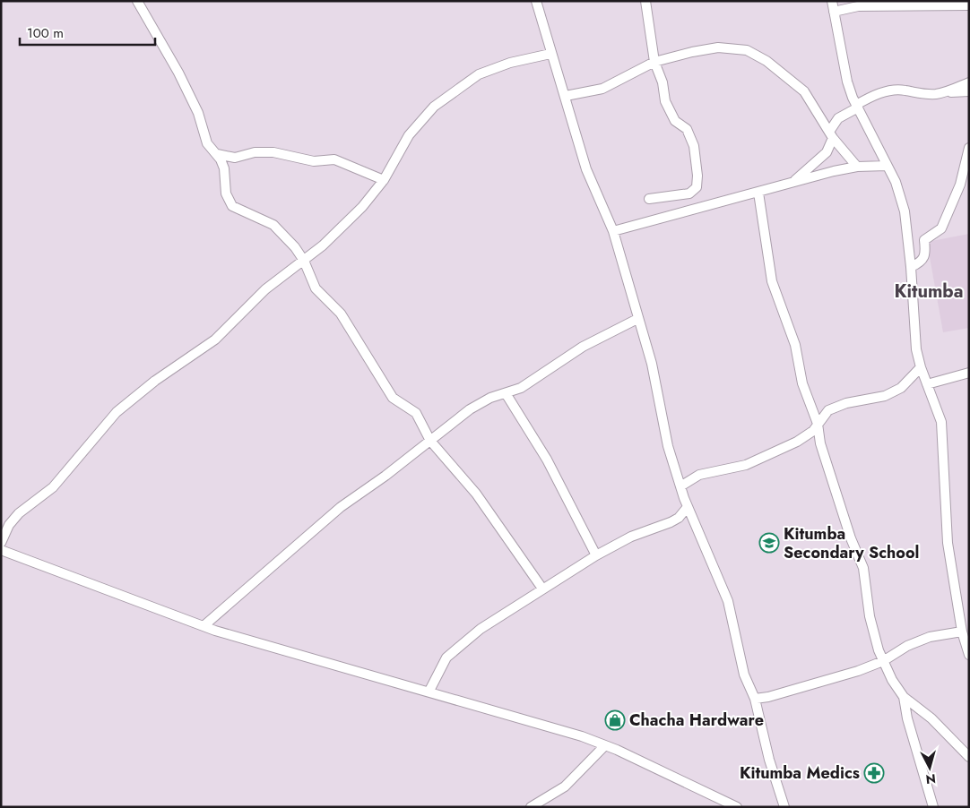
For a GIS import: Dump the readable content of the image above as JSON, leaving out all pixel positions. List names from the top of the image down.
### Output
{
  "districts": ["Kitumba"],
  "places": {
    "school or university": ["Kitumba Secondary School"],
    "shop": ["Chacha Hardware"],
    "pharmacy": ["Kitumba Medics"]
  },
  "scale_bar": "100 m",
  "north": "bottom"
}
